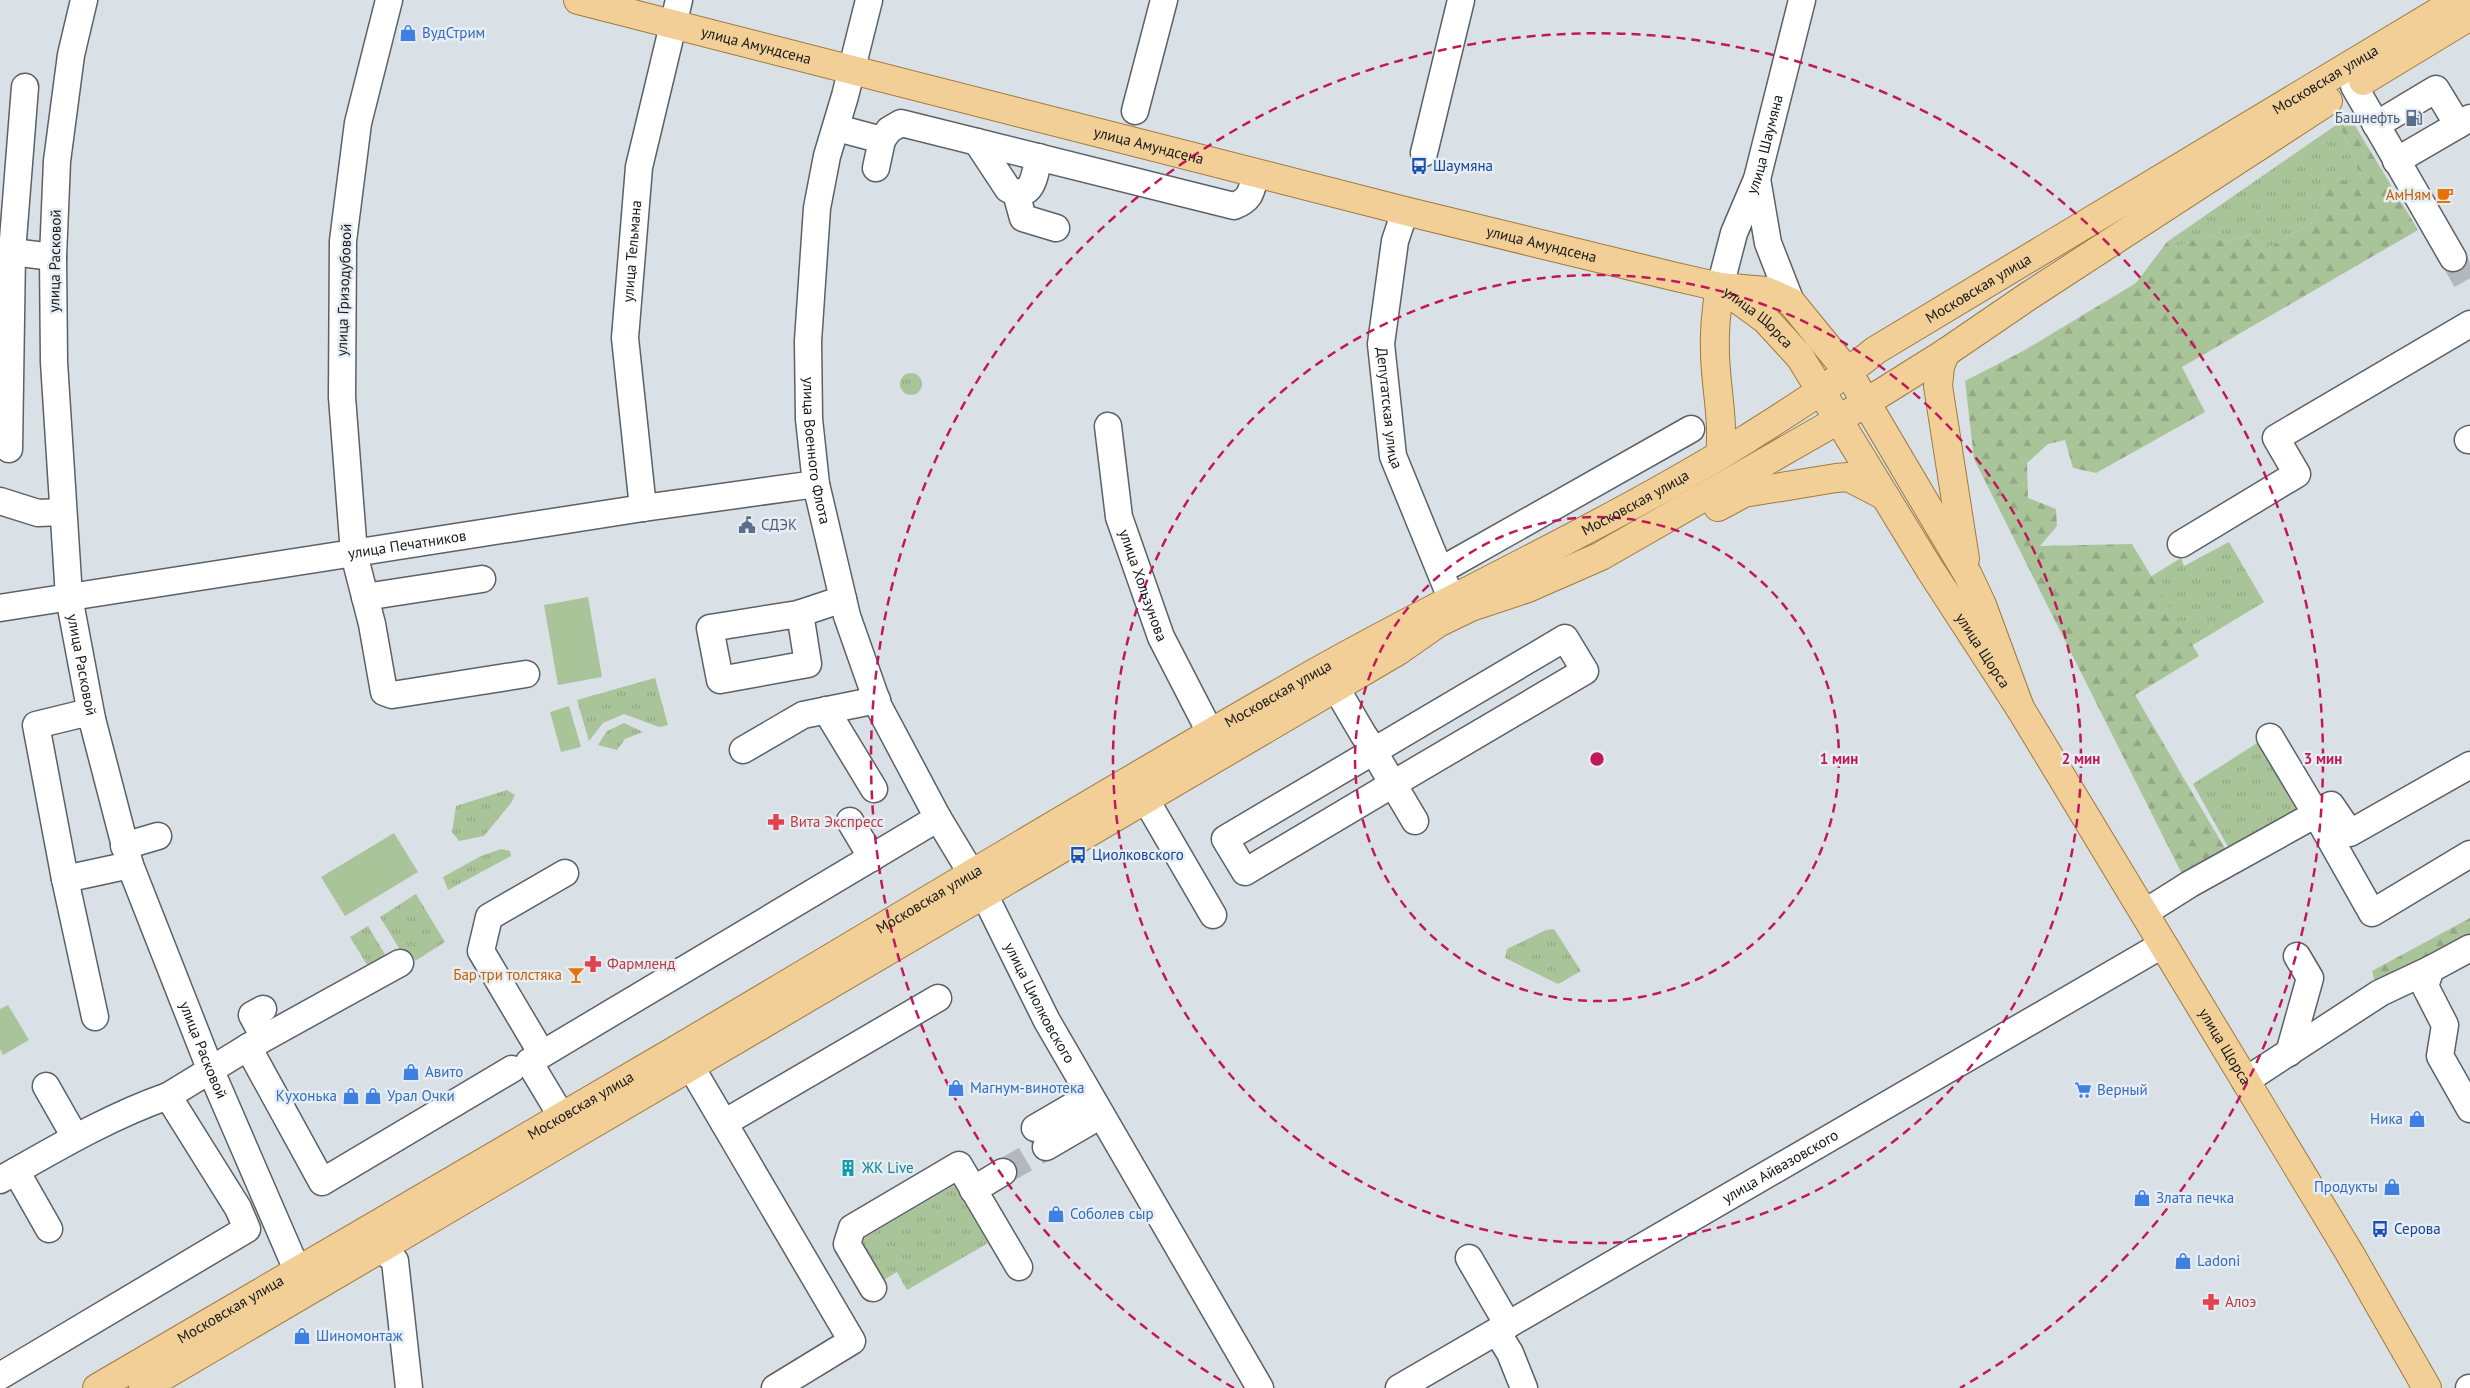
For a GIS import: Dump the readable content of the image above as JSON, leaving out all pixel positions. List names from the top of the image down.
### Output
{
  "streets": {
    "main road": ["улица Амундсена", "Московская улица", "улица Щорса"],
    "street": [
      "улица Шаумяна",
      "улица Тельмана",
      "улица Расковой",
      "улица Гризодубовой",
      "Депутатская улица",
      "улица Военного Флота",
      "улица Печатников",
      "улица Хользунова",
      "улица Циолковского",
      "улица Айвазовского"
    ]
  },
  "crossings": [
    ["улица Амундсена", "улица Шаумяна"],
    ["улица Амундсена", "улица Тельмана"],
    ["улица Амундсена", "улица Щорса"],
    ["улица Амундсена", "Депутатская улица"],
    ["улица Амундсена", "улица Военного Флота"],
    ["Московская улица", "улица Расковой"],
    ["Московская улица", "улица Щорса"],
    ["Московская улица", "Депутатская улица"],
    ["Московская улица", "улица Военного Флота"],
    ["Московская улица", "улица Хользунова"],
    ["Московская улица", "улица Циолковского"],
    ["улица Шаумяна", "улица Щорса"],
    ["улица Тельмана", "улица Печатников"],
    ["улица Расковой", "улица Печатников"],
    ["улица Гризодубовой", "улица Печатников"],
    ["улица Щорса", "улица Айвазовского"],
    ["улица Военного Флота", "улица Печатников"],
    ["улица Военного Флота", "улица Циолковского"]
  ],
  "places": {
    "shop": [
      "ВудСтрим",
      "Авито",
      "Магнум-винотека",
      "Кухонька",
      "Урал Очки",
      "Ника",
      "Продукты",
      "Злата печка",
      "Соболев сыр",
      "Ladoni",
      "Шиномонтаж"
    ],
    "fuel station": ["Башнефть"],
    "bus stop": ["Шаумяна", "Циолковского", "Серова"],
    "cafe": ["АмНям"],
    "public building": ["СДЭК"],
    "pharmacy": ["Вита Экспресс", "Фармленд", "Алоэ"],
    "bar": ["Бар три толстяка"],
    "supermarket": ["Верный"],
    "building": ["ЖК Live"]
  },
  "rings": ["1 мин", "2 мин", "3 мин"]
}
